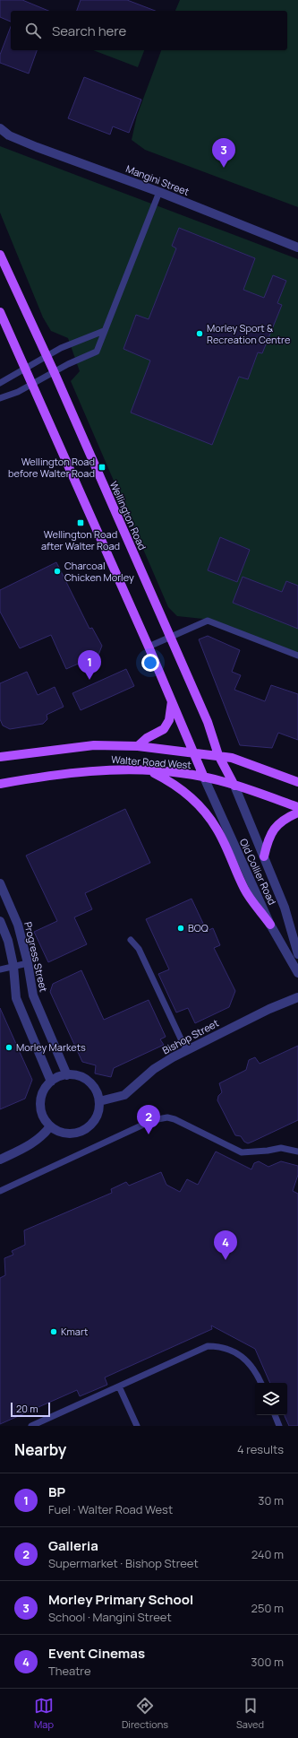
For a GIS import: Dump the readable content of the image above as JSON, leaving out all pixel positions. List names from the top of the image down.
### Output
{
  "streets": {
    "main road": ["Wellington Road", "Walter Road West"],
    "street": [
      "Mangini Street",
      "Old Collier Road",
      "Progress Street",
      "Bishop Street"
    ]
  },
  "crossings": [
    ["Wellington Road", "Walter Road West"],
    ["Wellington Road", "Old Collier Road"],
    ["Walter Road West", "Old Collier Road"],
    ["Progress Street", "Bishop Street"]
  ],
  "places": {
    "other": [
      "Morley Sport & Recreation Centre",
      "Charcoal Chicken Morley",
      "BOQ",
      "Morley Markets",
      "Kmart"
    ],
    "transit": ["Wellington Road before Walter Road", "Wellington Road after Walter Road"]
  },
  "scale_bar": "20 m",
  "page": {
    "search": "Search here",
    "pins": [
      "3",
      "1",
      "2",
      "4"
    ],
    "scale": "20 m",
    "heading": ["Nearby", "4 results"],
    "list": [
      {
        "mark": "1",
        "name": "BP",
        "note": "Fuel · Walter Road West",
        "value": "30 m"
      },
      {
        "mark": "2",
        "name": "Galleria",
        "note": "Supermarket · Bishop Street",
        "value": "240 m"
      },
      {
        "mark": "3",
        "name": "Morley Primary School",
        "note": "School · Mangini Street",
        "value": "250 m"
      },
      {
        "mark": "4",
        "name": "Event Cinemas",
        "note": "Theatre",
        "value": "300 m"
      }
    ],
    "nav": ["Map", "Directions", "Saved"]
  }
}
